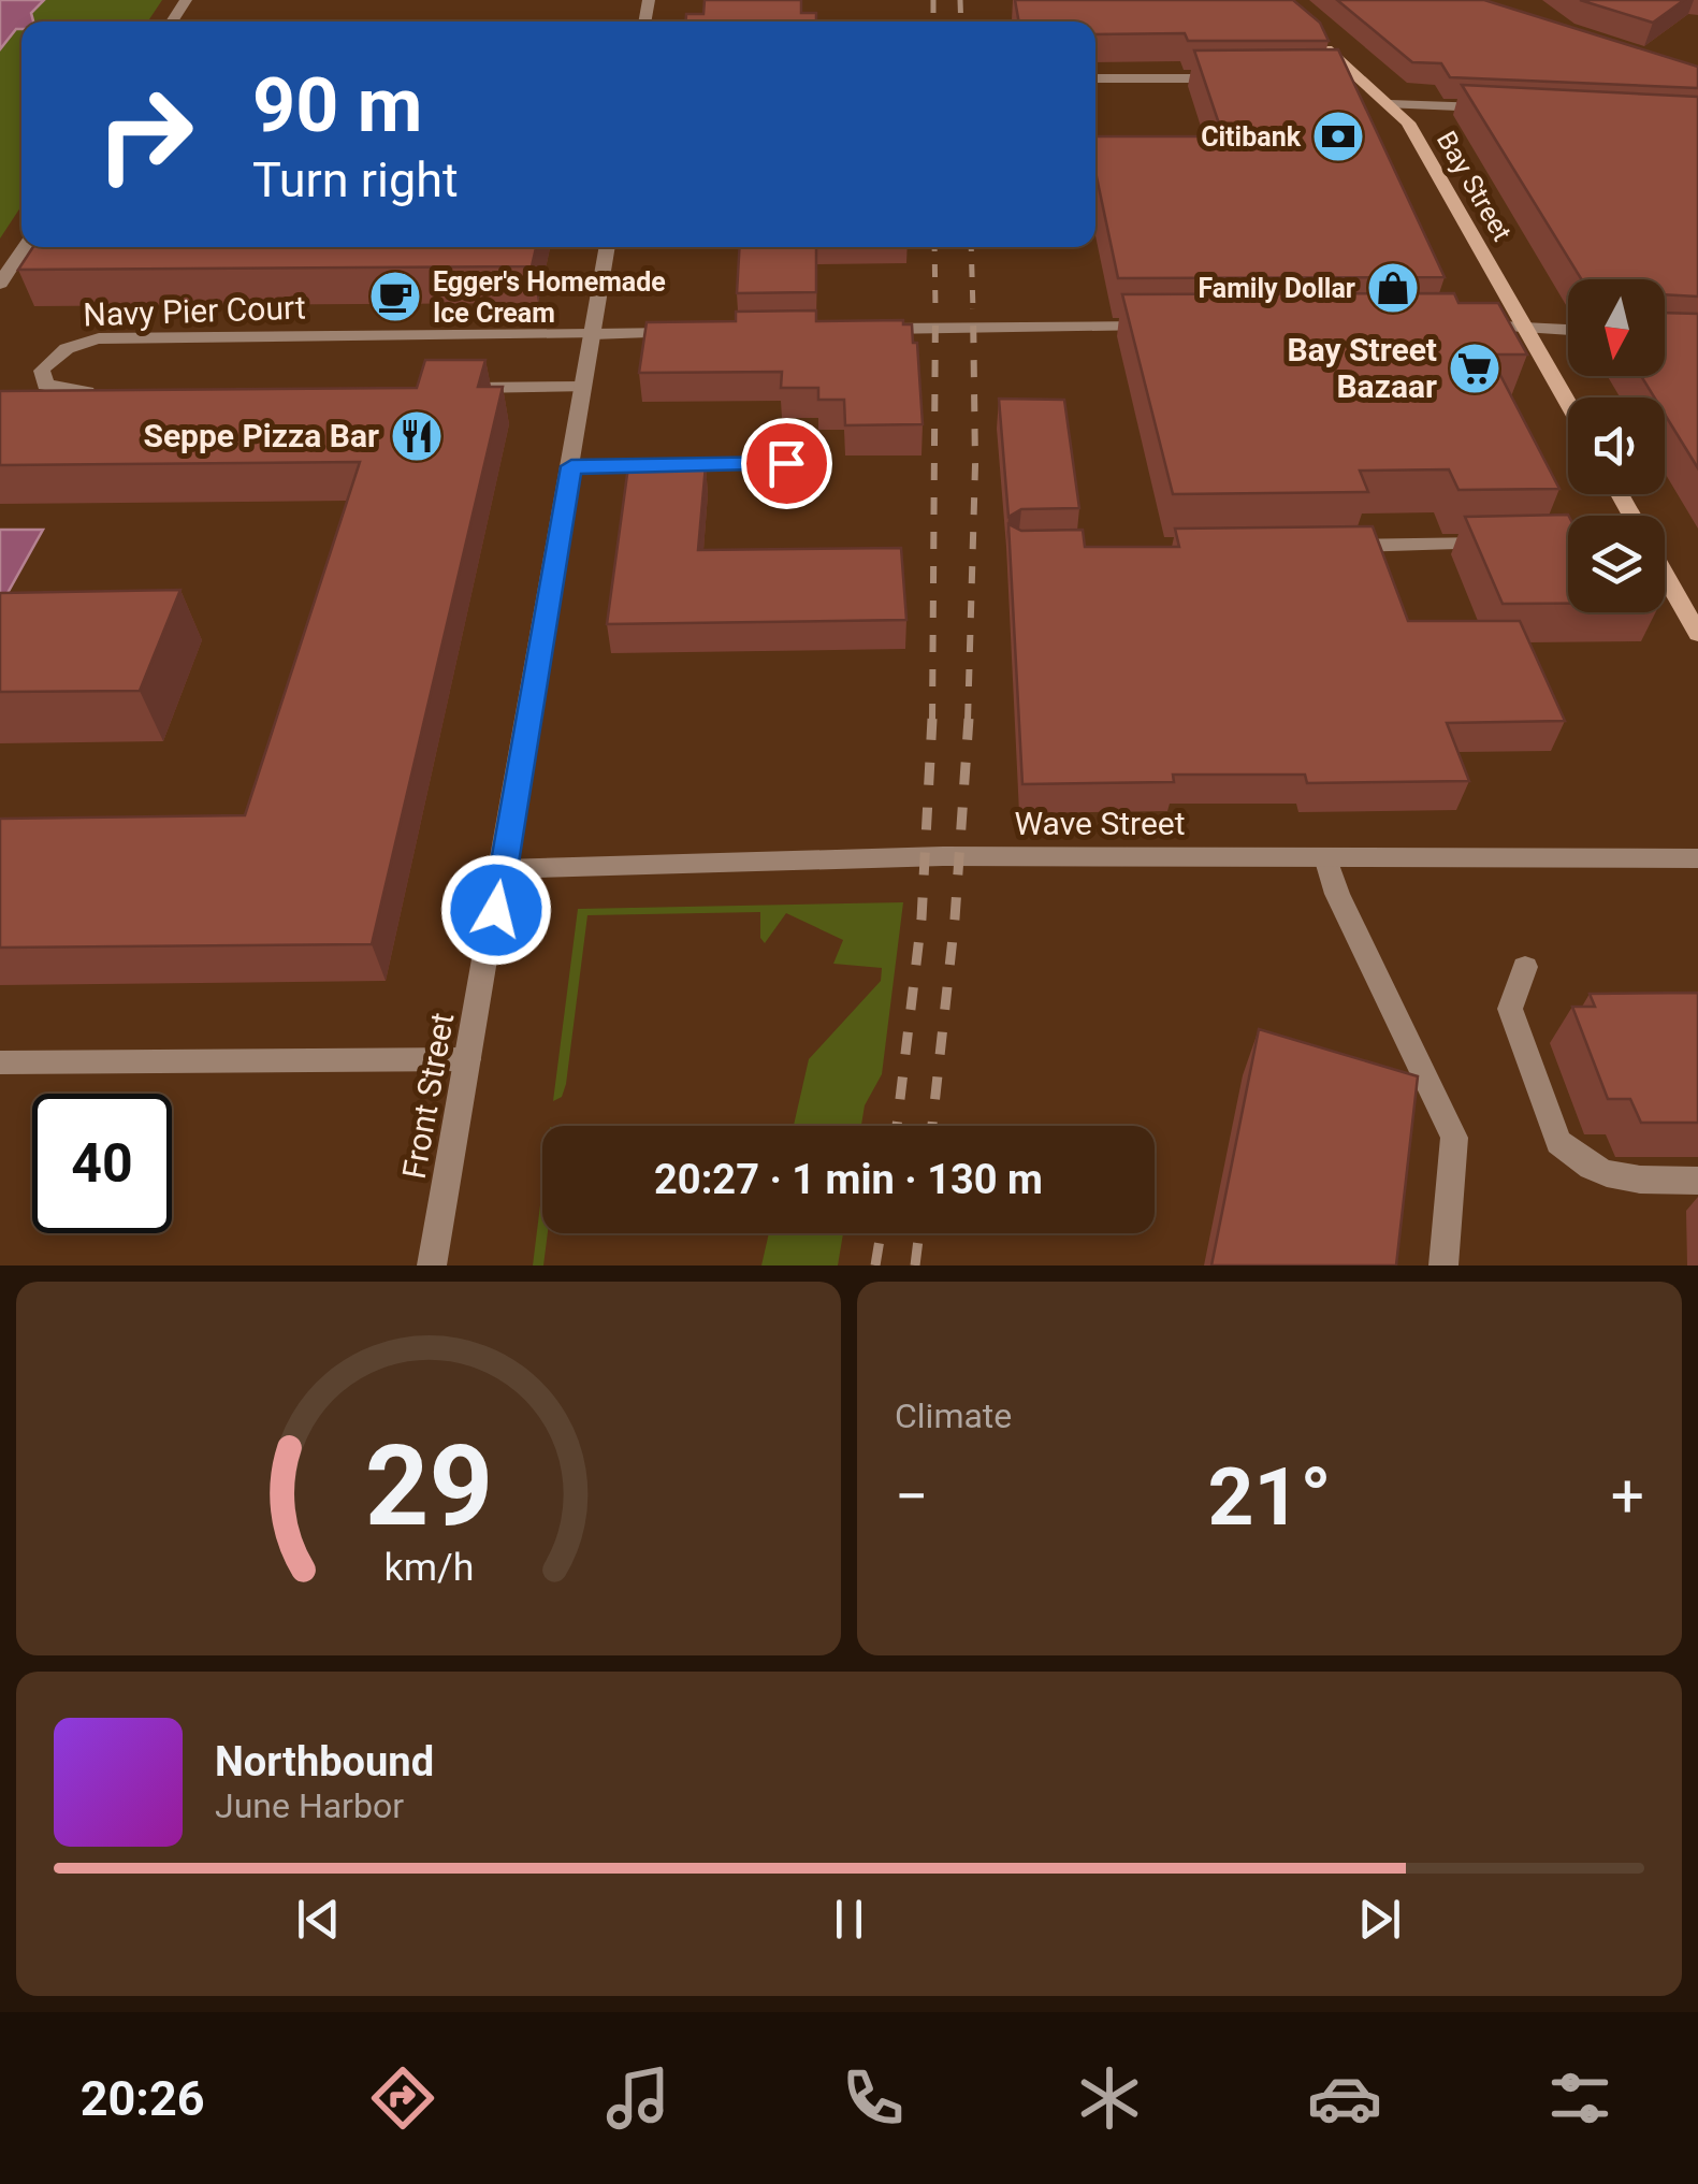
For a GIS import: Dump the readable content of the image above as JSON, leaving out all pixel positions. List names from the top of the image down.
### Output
{
  "streets": {
    "main road": ["Bay Street"],
    "street": ["Navy Pier Court", "Wave Street", "Front Street"]
  },
  "crossings": [
    ["Navy Pier Court", "Front Street"],
    ["Wave Street", "Front Street"]
  ],
  "places": {
    "bank": ["Citibank"],
    "shop": ["Family Dollar"],
    "cafe": ["Egger's Homemade Ice Cream"],
    "supermarket": ["Bay Street Bazaar"],
    "restaurant": ["Seppe Pizza Bar"]
  },
  "north": "bottom",
  "page": {
    "turn": ["90 m", "Turn right"],
    "limit": "40",
    "trip": "20:27 · 1 min · 130 m",
    "tile": "Climate",
    "heat": ["−", "21°", "+"],
    "song": ["Northbound", "June Harbor"],
    "tabs": "20:26",
    "gauge": ["29", "km/h"]
  }
}
